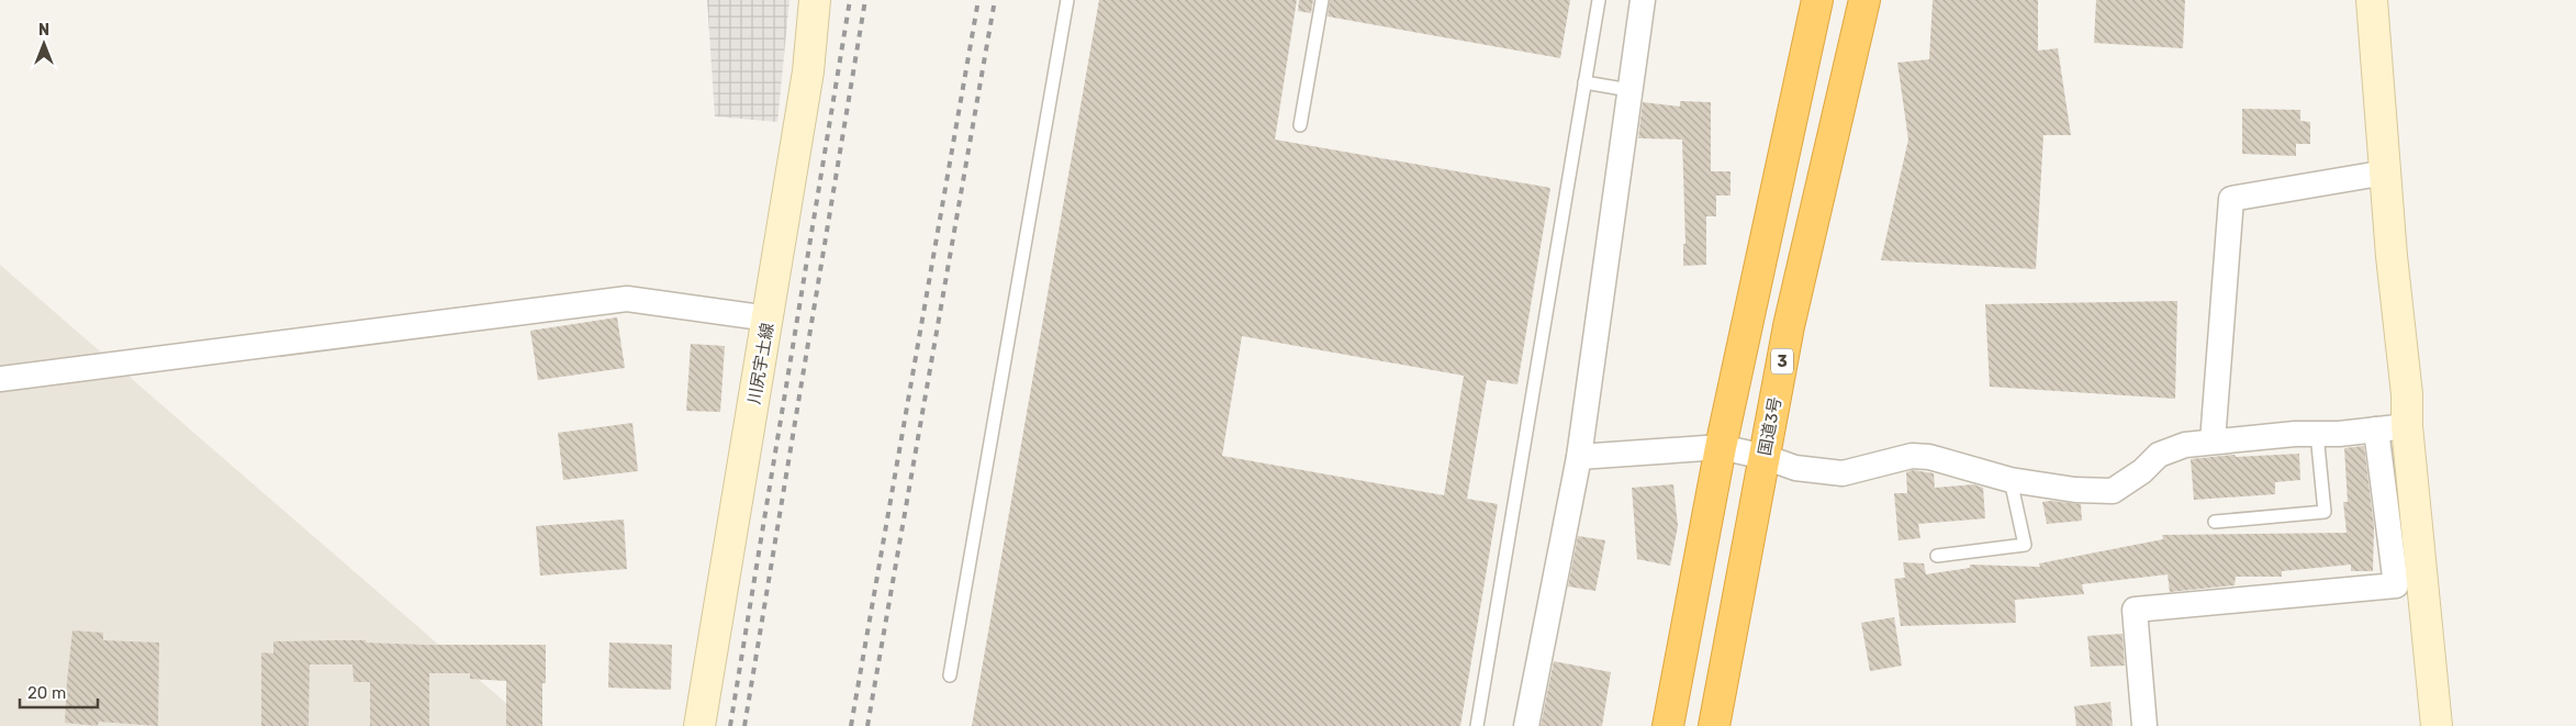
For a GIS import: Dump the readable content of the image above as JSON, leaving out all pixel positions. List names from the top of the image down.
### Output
{
  "streets": {
    "highway": ["3", "国道3号"],
    "main road": ["川尻宇土線"]
  },
  "scale_bar": "20 m",
  "north": "top"
}
